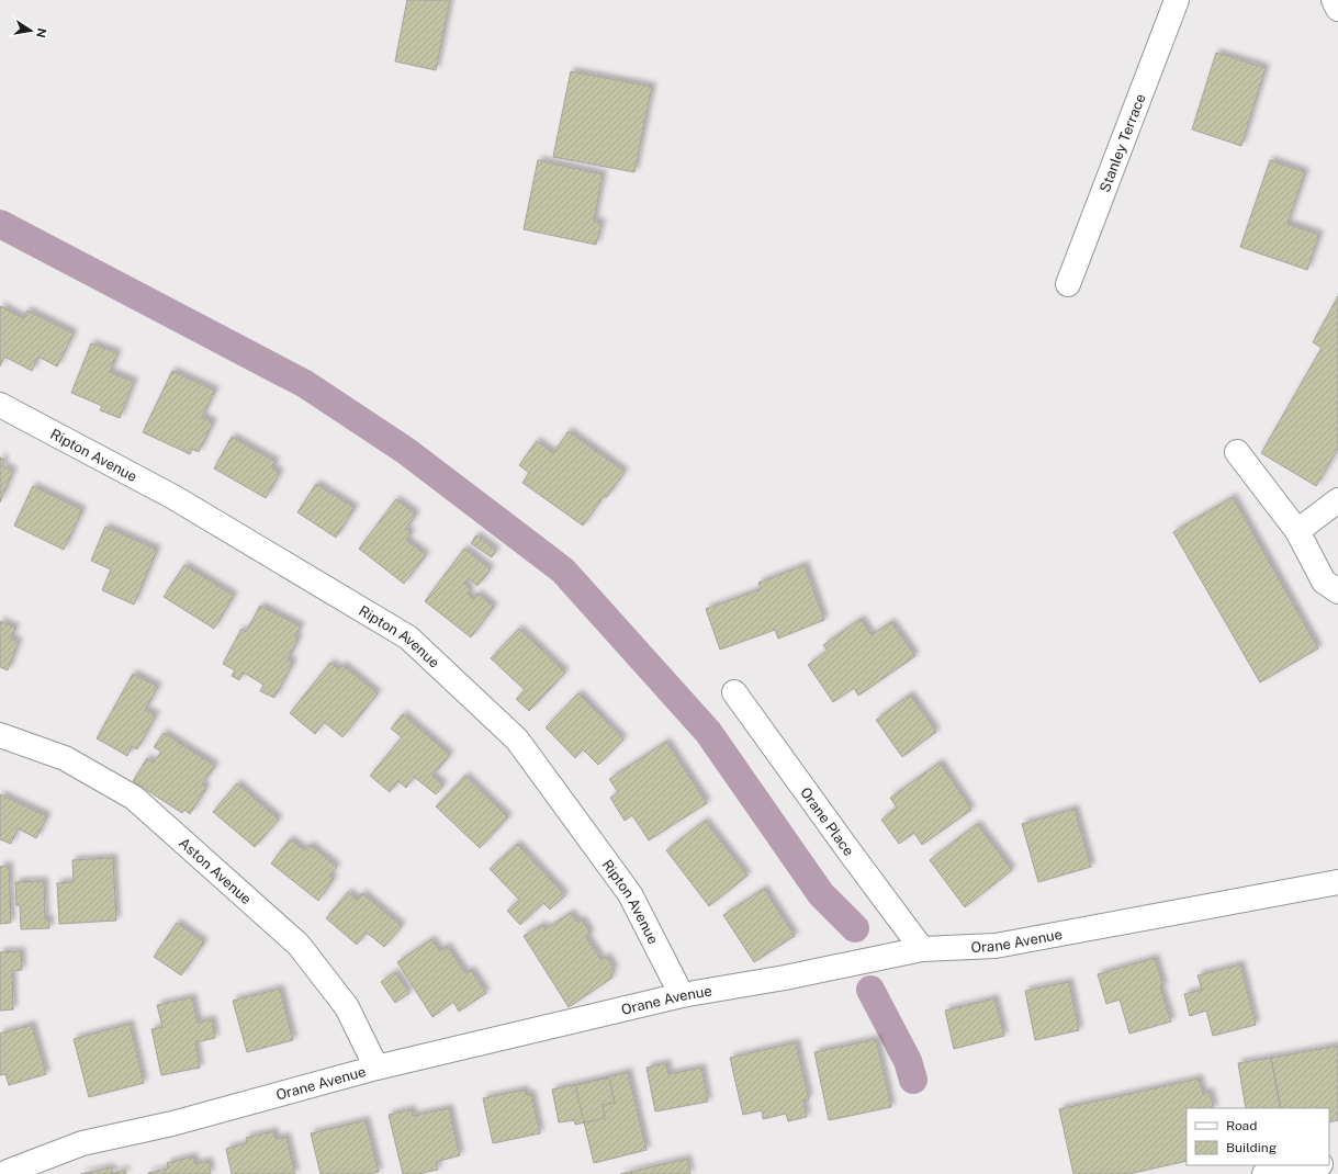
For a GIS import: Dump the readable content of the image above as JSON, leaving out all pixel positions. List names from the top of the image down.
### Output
{
  "streets": {
    "street": [
      "Stanley Terrace",
      "Ripton Avenue",
      "Orane Place",
      "Aston Avenue",
      "Orane Avenue"
    ]
  },
  "crossings": [
    ["Ripton Avenue", "Orane Avenue"],
    ["Orane Place", "Orane Avenue"],
    ["Aston Avenue", "Orane Avenue"]
  ],
  "legend": ["Road", "Building"],
  "north": "right"
}
